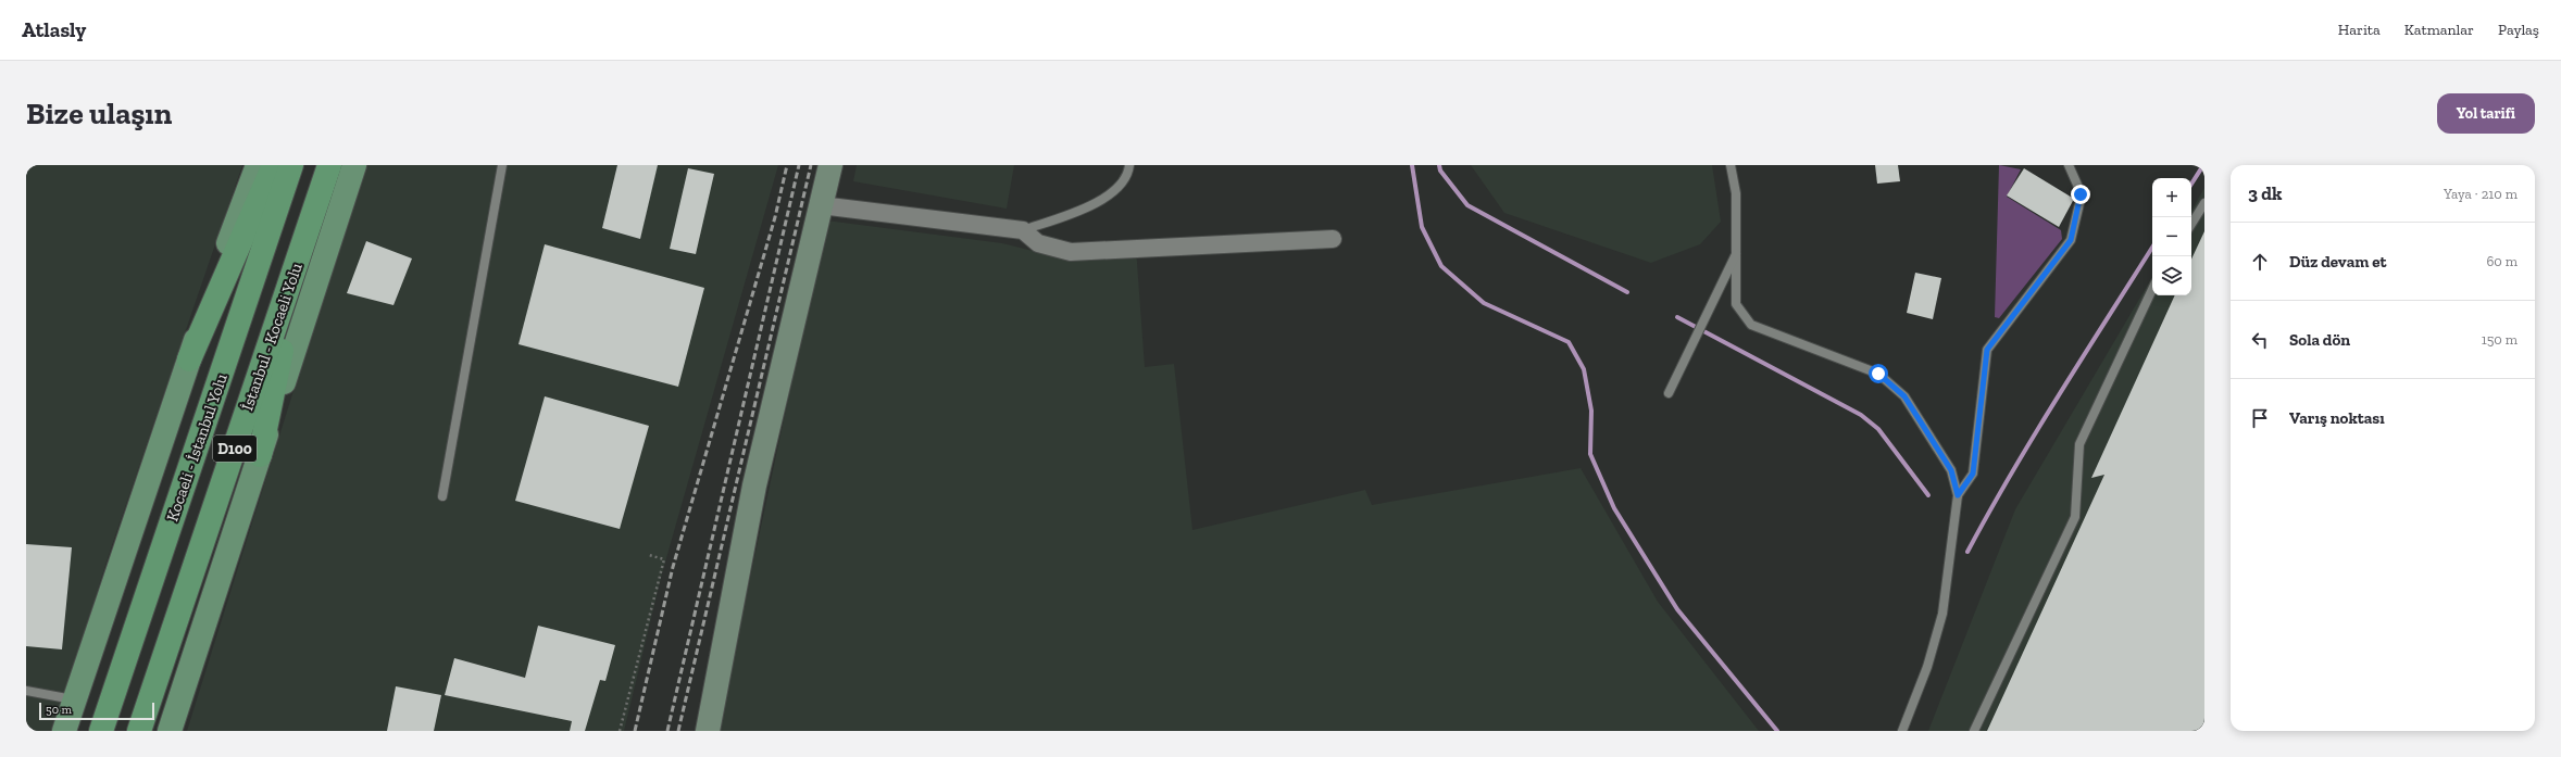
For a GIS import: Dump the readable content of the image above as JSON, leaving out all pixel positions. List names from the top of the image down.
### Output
{
  "streets": {
    "highway": ["İstanbul - Kocaeli Yolu", "Kocaeli - İstanbul Yolu", "D100"]
  },
  "scale_bar": "50 m",
  "page": {
    "header": "Atlasly",
    "nav": ["Harita", "Katmanlar", "Paylaş"],
    "buttons": "Yol tarifi",
    "title": "Bize ulaşın",
    "heading": ["3 dk", "Yaya · 210 m"],
    "map_buttons": ["+", "−"],
    "list": [
      ["Düz devam et", "60 m"],
      ["Sola dön", "150 m"],
      "Varış noktası"
    ],
    "scale": "50 m"
  }
}
